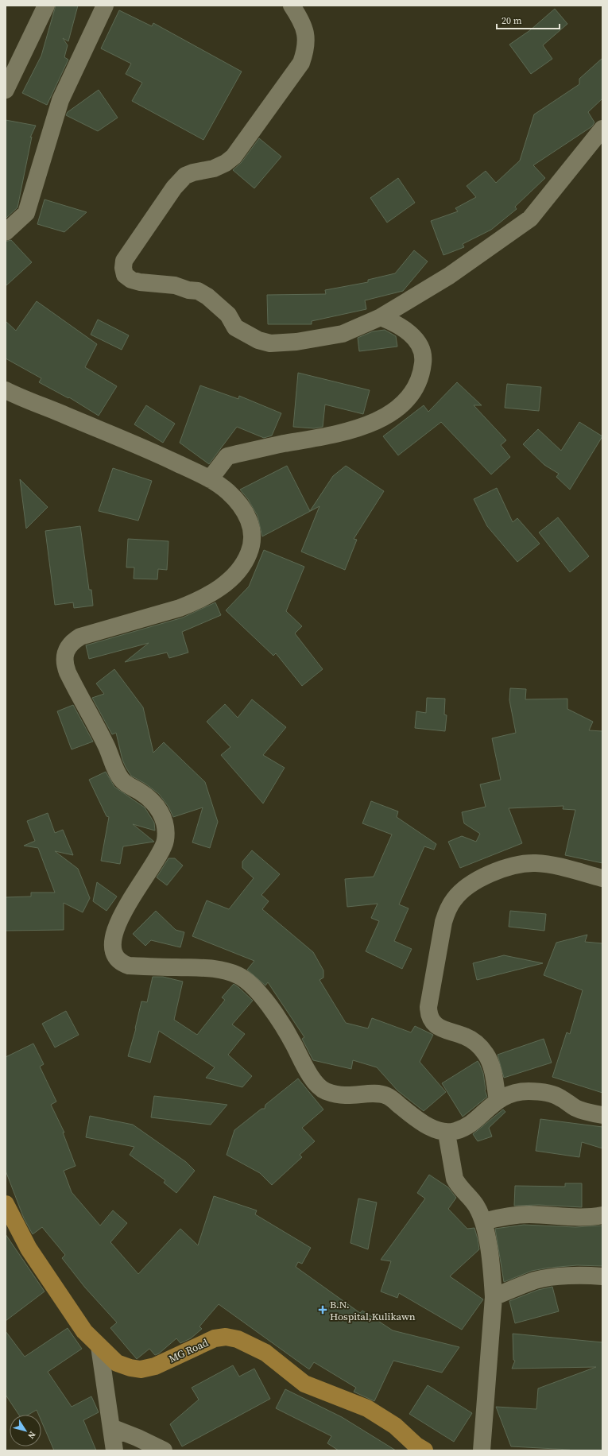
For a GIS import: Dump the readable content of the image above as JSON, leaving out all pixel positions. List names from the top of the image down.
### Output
{
  "streets": {
    "main road": ["MG Road"]
  },
  "places": {
    "health": ["B.N. Hospital,Kulikawn"]
  },
  "scale_bar": "20 m",
  "north": "bottom right"
}
